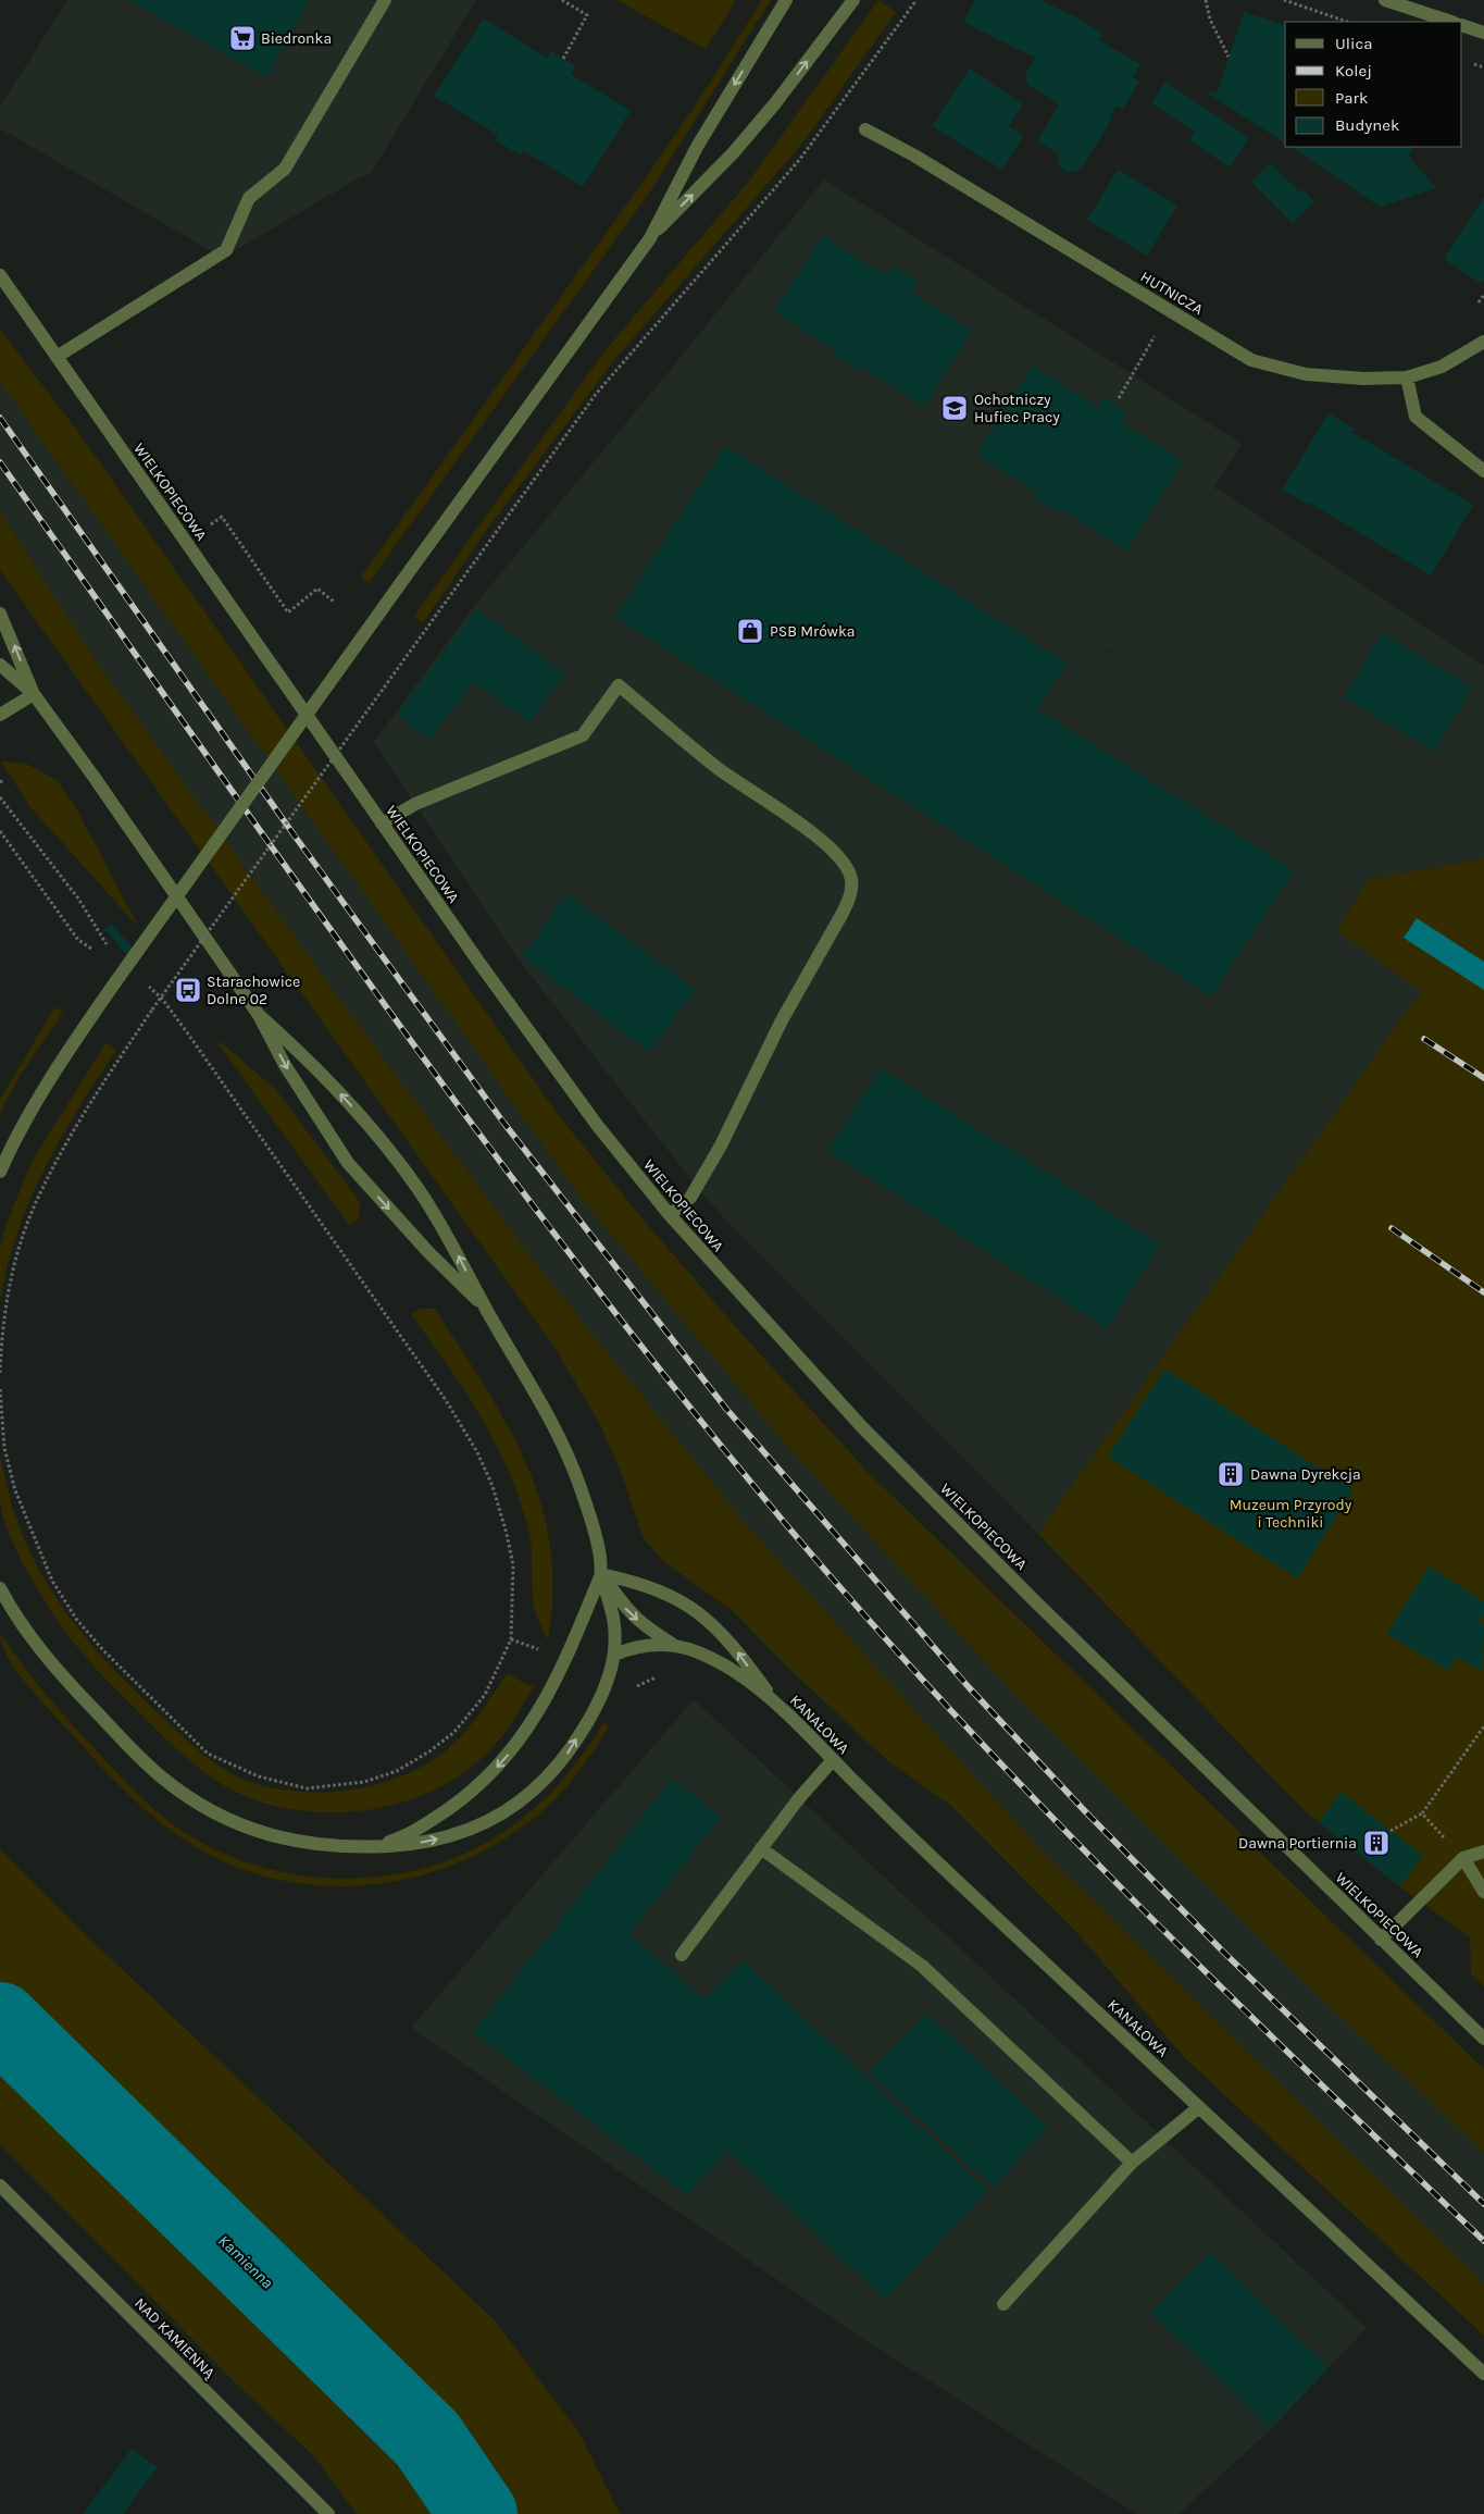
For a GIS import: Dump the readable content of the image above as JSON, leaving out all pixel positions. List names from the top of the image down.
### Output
{
  "streets": {
    "street": [
      "HUTNICZA",
      "WIELKOPIECOWA",
      "KANAŁOWA",
      "NAD KAMIENNĄ"
    ]
  },
  "water": ["Kamienna"],
  "parks": ["Muzeum Przyrody i Techniki"],
  "places": {
    "supermarket": ["Biedronka"],
    "school or university": ["Ochotniczy Hufiec Pracy"],
    "shop": ["PSB Mrówka"],
    "bus stop": ["Starachowice Dolne 02"],
    "building": ["Dawna Dyrekcja", "Dawna Portiernia"]
  },
  "legend": [
    "Ulica",
    "Kolej",
    "Park",
    "Budynek"
  ]
}
